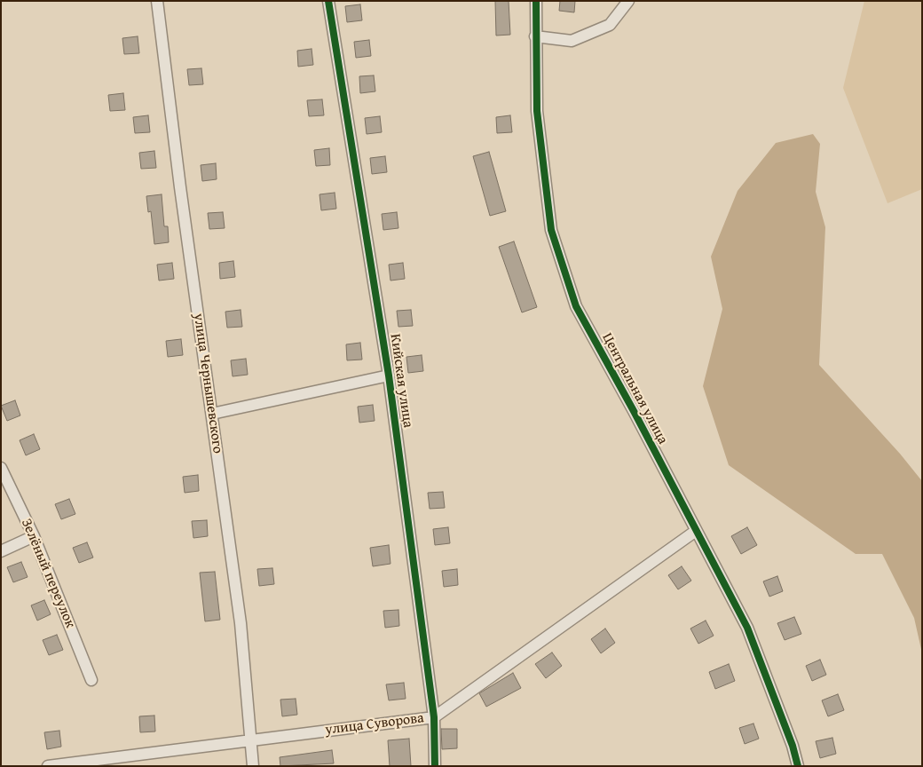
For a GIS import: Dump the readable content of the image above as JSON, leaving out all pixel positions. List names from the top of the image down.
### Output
{
  "streets": {
    "street": [
      "Кийская улица",
      "улица Чернышевского",
      "Центральная улица",
      "Зелёный переулок",
      "улица Суворова"
    ]
  },
  "crossings": [
    ["Кийская улица", "улица Суворова"],
    ["улица Чернышевского", "улица Суворова"],
    ["Центральная улица", "улица Суворова"]
  ]
}
